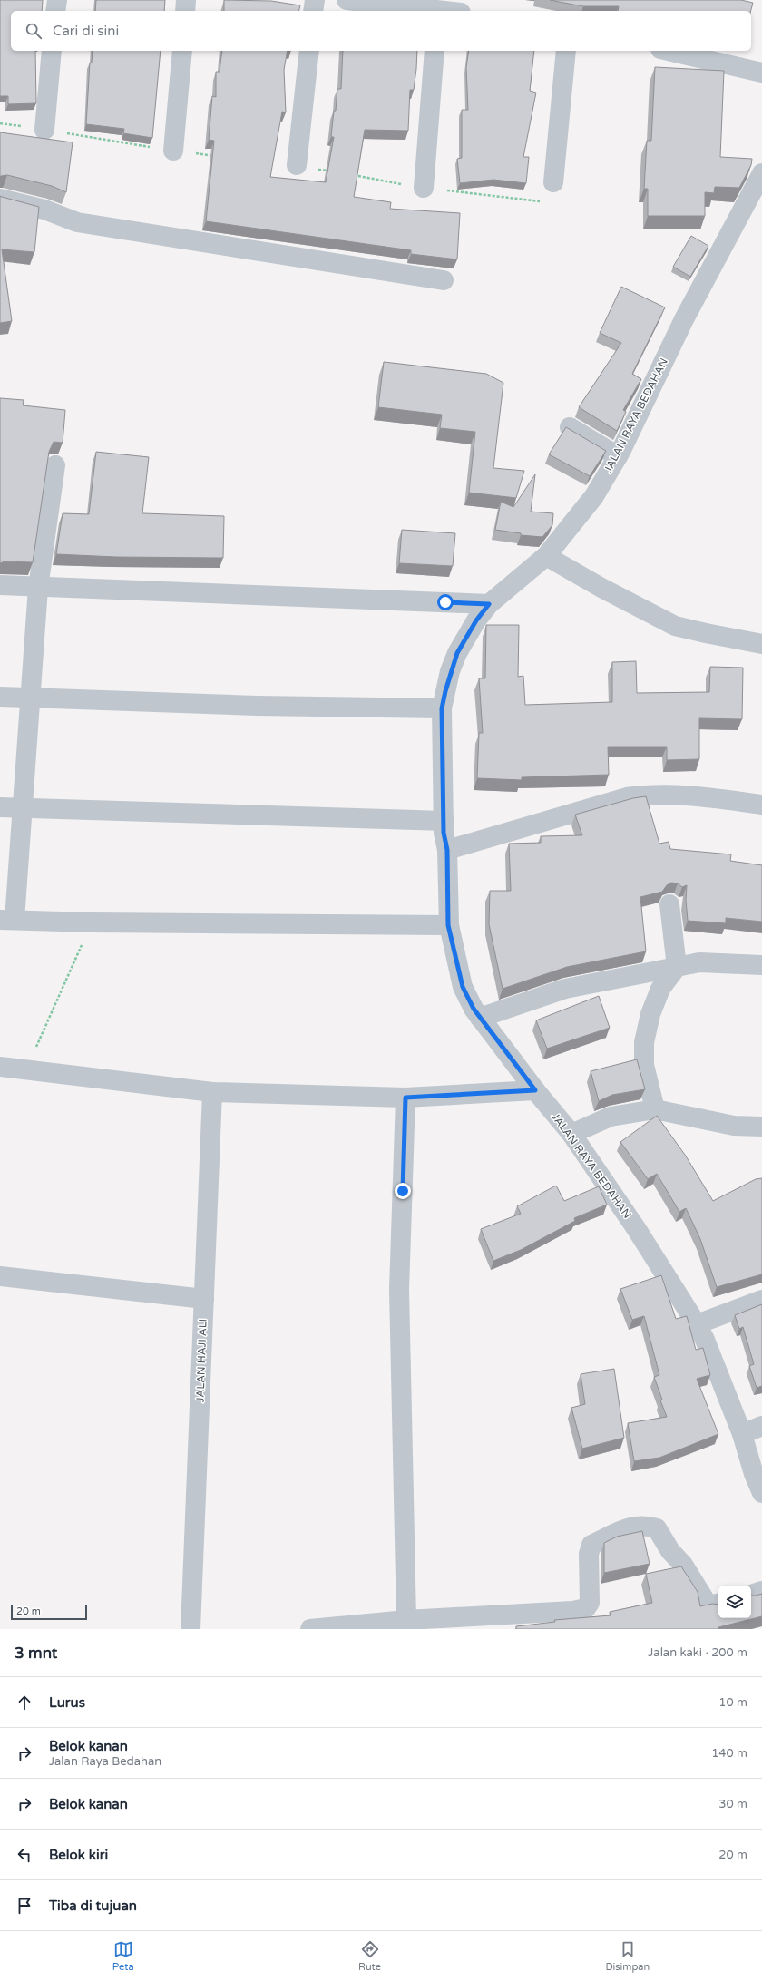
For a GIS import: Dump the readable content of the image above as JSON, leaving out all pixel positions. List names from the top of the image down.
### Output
{
  "streets": {
    "street": ["JALAN RAYA BEDAHAN", "JALAN HAJI ALI"]
  },
  "scale_bar": "20 m",
  "page": {
    "search": "Cari di sini",
    "scale": "20 m",
    "heading": ["3 mnt", "Jalan kaki · 200 m"],
    "list": [
      ["Lurus", "10 m"],
      ["Belok kanan", "Jalan Raya Bedahan", "140 m"],
      ["Belok kanan", "30 m"],
      ["Belok kiri", "20 m"],
      "Tiba di tujuan"
    ],
    "nav": ["Peta", "Rute", "Disimpan"]
  }
}
